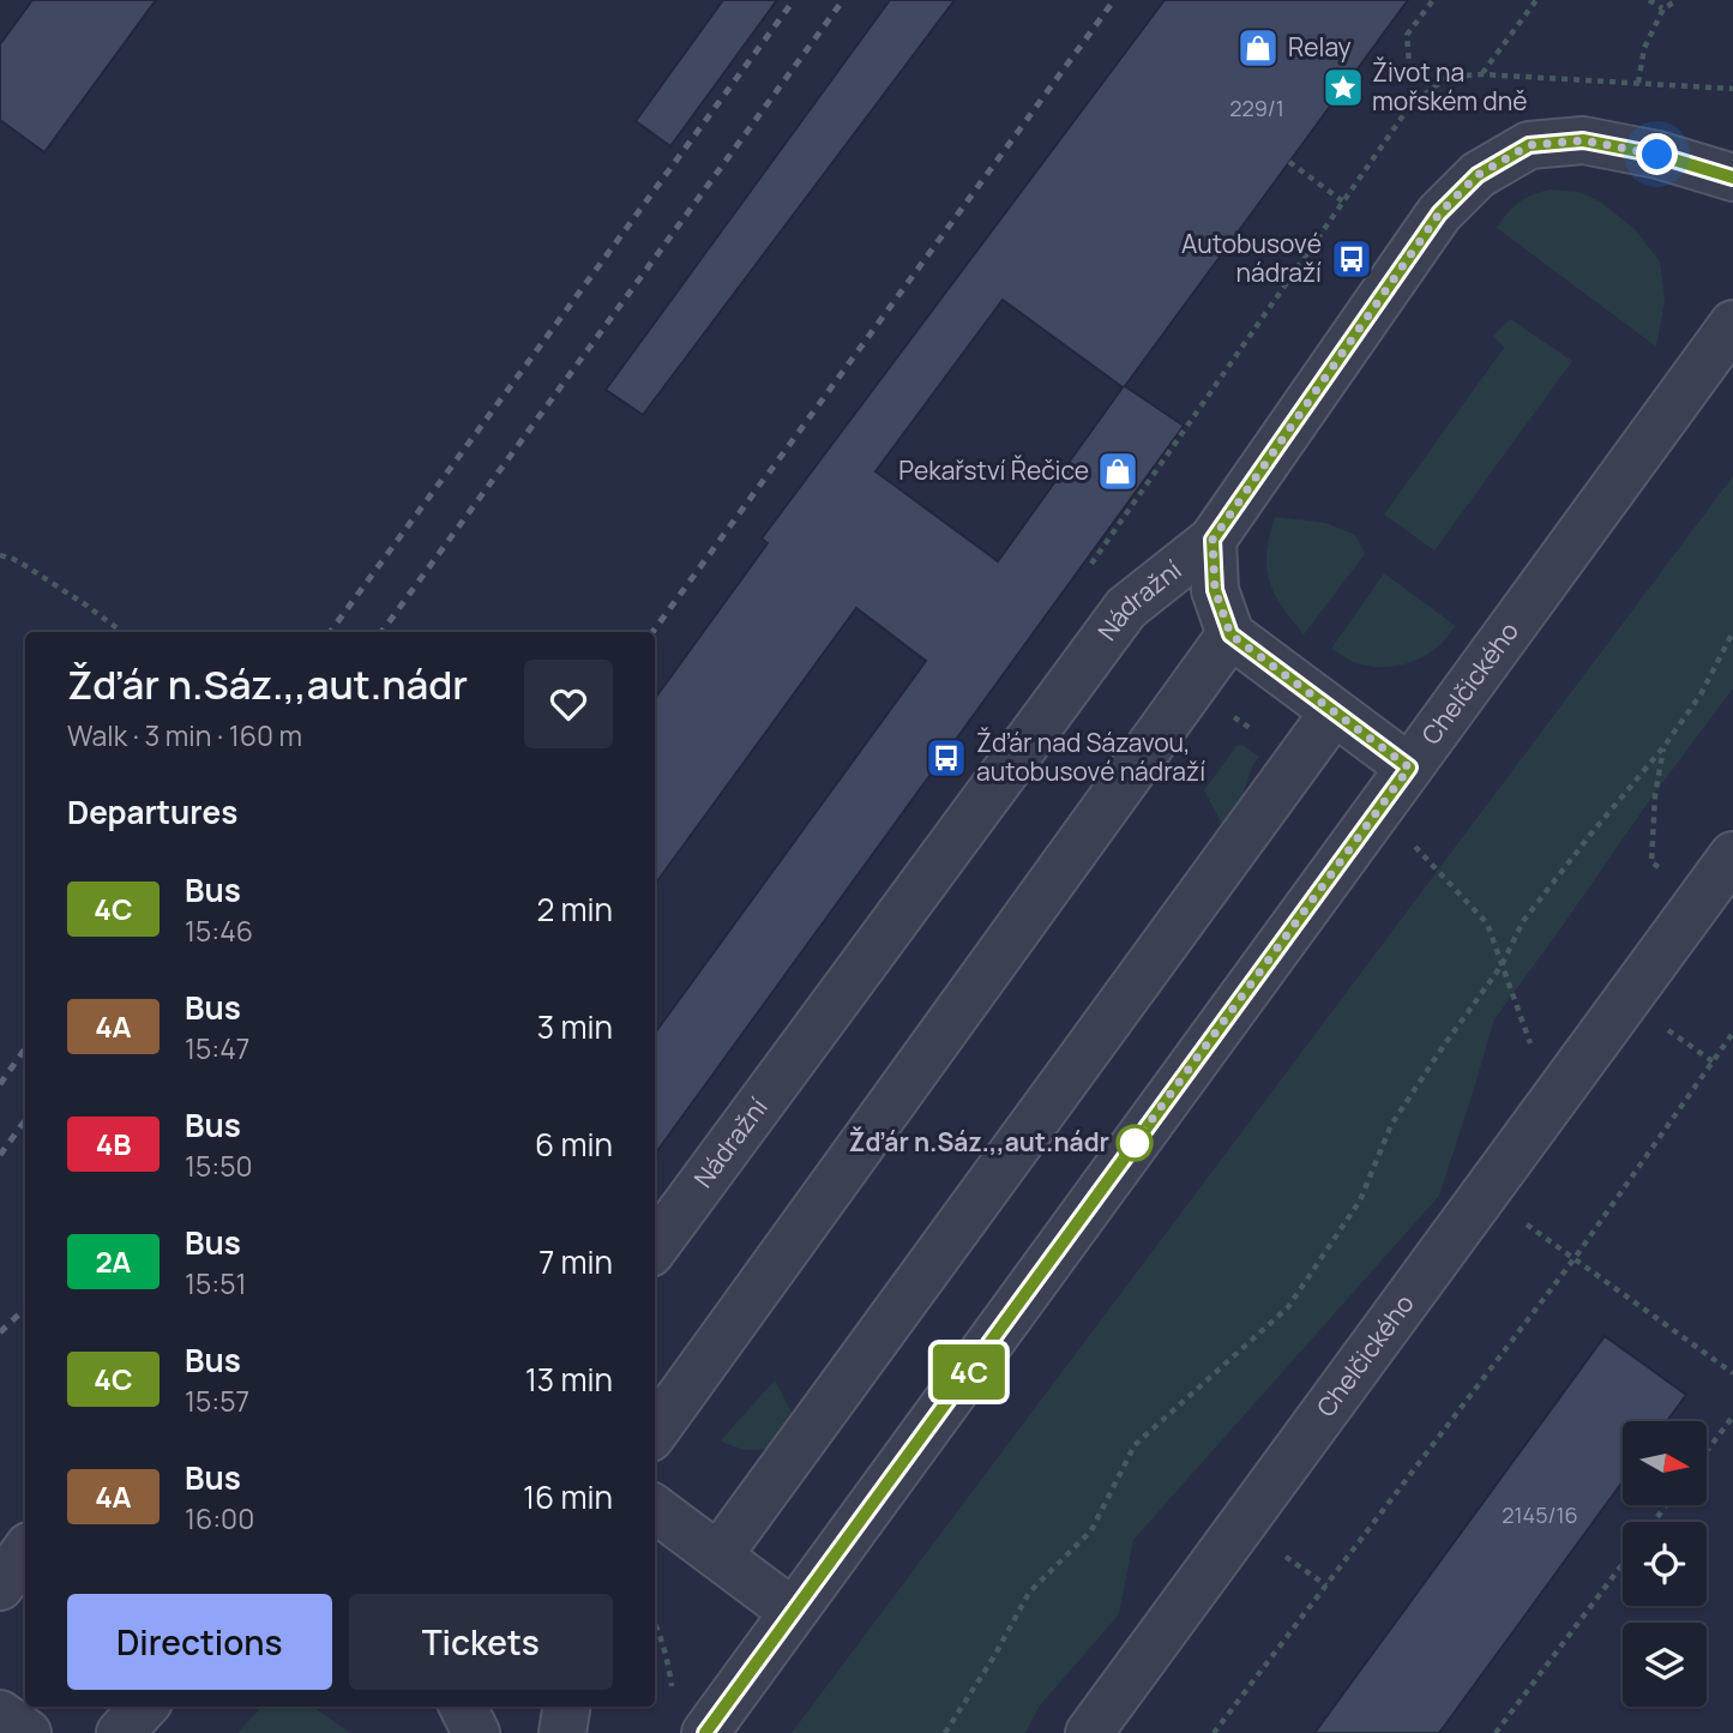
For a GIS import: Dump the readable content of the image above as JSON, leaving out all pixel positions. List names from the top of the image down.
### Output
{
  "streets": {
    "street": ["Nádražní", "Chelčického"]
  },
  "places": {
    "shop": ["Relay", "Pekařství Řečice"],
    "place": ["Život na mořském dně"],
    "bus stop": ["Autobusové nádraží", "Žďár nad Sázavou, autobusové nádraží"],
    "other": ["Žďár n.Sáz.,,aut.nádr"]
  },
  "lines": ["bus line 4C"],
  "house_numbers": ["229/1", "2145/16"],
  "north": "right",
  "page": {
    "on_map": "4C",
    "heading": [
      ["Žďár n.Sáz.,,aut.nádr", "Walk · 3 min · 160 m"],
      "Departures"
    ],
    "list": [
      {
        "mark": "4C",
        "name": "Bus",
        "note": "15:46",
        "value": "2 min"
      },
      {
        "mark": "4A",
        "name": "Bus",
        "note": "15:47",
        "value": "3 min"
      },
      {
        "mark": "4B",
        "name": "Bus",
        "note": "15:50",
        "value": "6 min"
      },
      {
        "mark": "2A",
        "name": "Bus",
        "note": "15:51",
        "value": "7 min"
      },
      {
        "mark": "4C",
        "name": "Bus",
        "note": "15:57",
        "value": "13 min"
      },
      {
        "mark": "4A",
        "name": "Bus",
        "note": "16:00",
        "value": "16 min"
      }
    ],
    "buttons": ["Directions", "Tickets"]
  }
}
